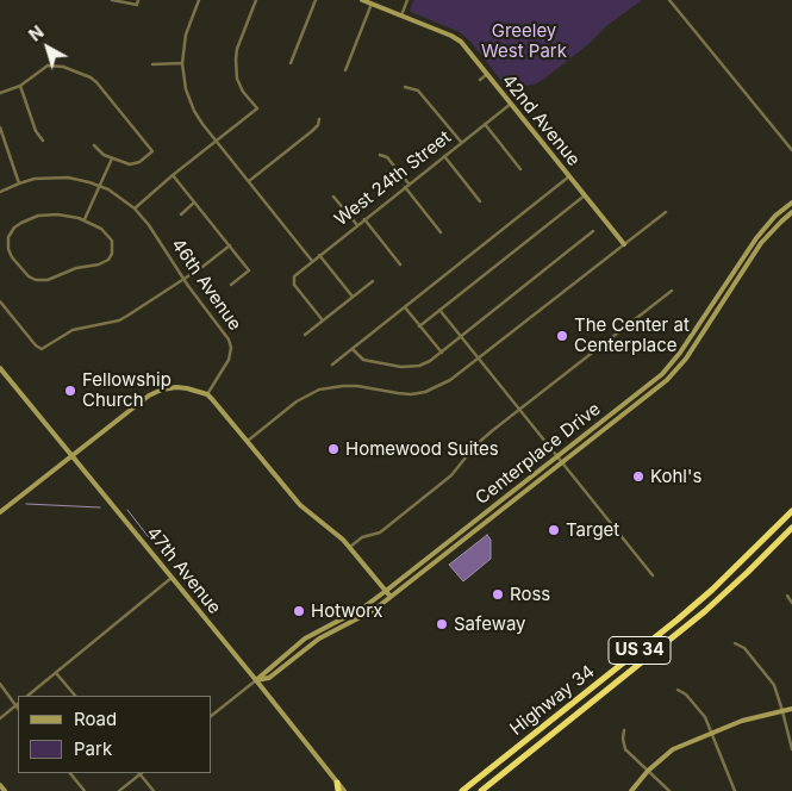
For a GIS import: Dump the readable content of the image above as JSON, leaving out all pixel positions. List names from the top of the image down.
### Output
{
  "streets": {
    "highway": ["US 34", "Highway 34"],
    "street": [
      "42nd Avenue",
      "West 24th Street",
      "46th Avenue",
      "Centerplace Drive",
      "47th Avenue"
    ]
  },
  "crossings": [
    ["42nd Avenue", "West 24th Street"],
    ["Centerplace Drive", "47th Avenue"]
  ],
  "parks": ["Greeley West Park"],
  "places": [
    "The Center at Centerplace",
    "Fellowship Church",
    "Homewood Suites",
    "Kohl's",
    "Target",
    "Ross",
    "Hotworx",
    "Safeway"
  ],
  "legend": ["Road", "Park"],
  "north": "top left"
}
